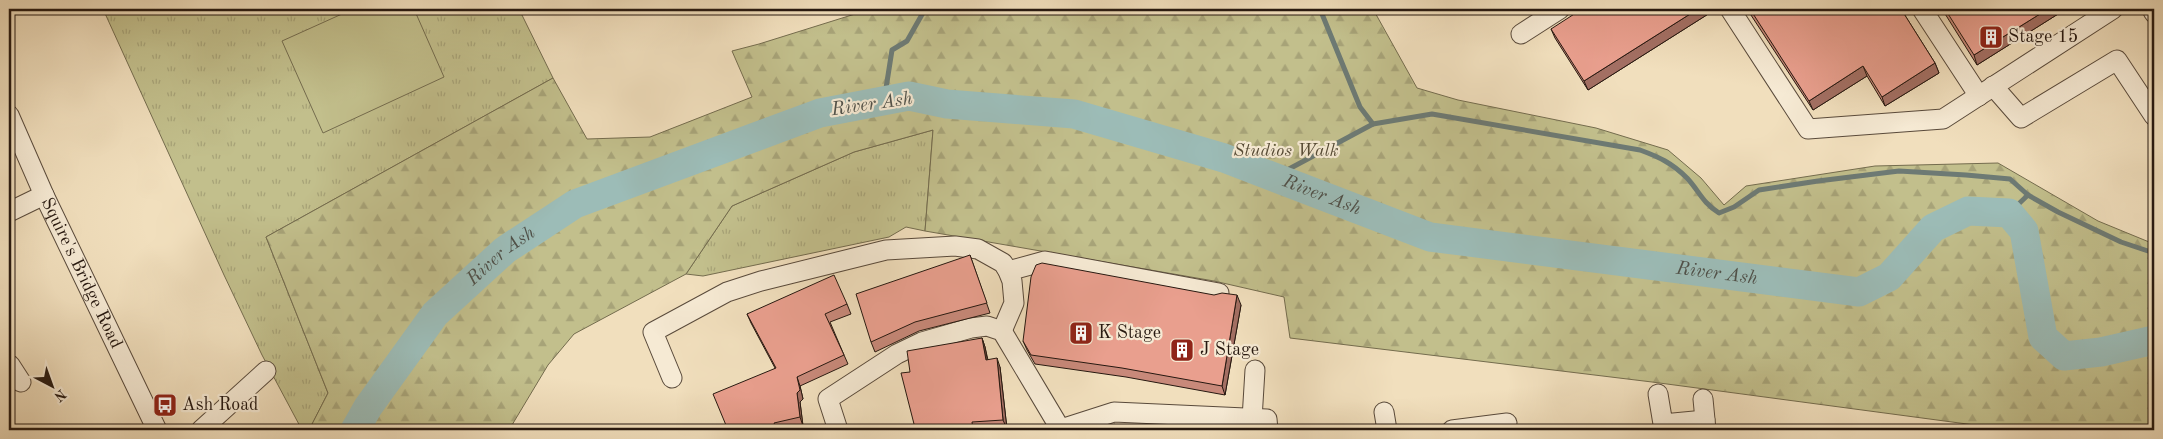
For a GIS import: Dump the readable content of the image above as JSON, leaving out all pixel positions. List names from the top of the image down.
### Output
{
  "streets": {
    "street": ["Squire's Bridge Road"]
  },
  "water": ["River Ash"],
  "parks": ["Studios Walk"],
  "places": {
    "building": ["Stage 15", "K Stage", "J Stage"],
    "bus stop": ["Ash Road"]
  },
  "north": "bottom right"
}
